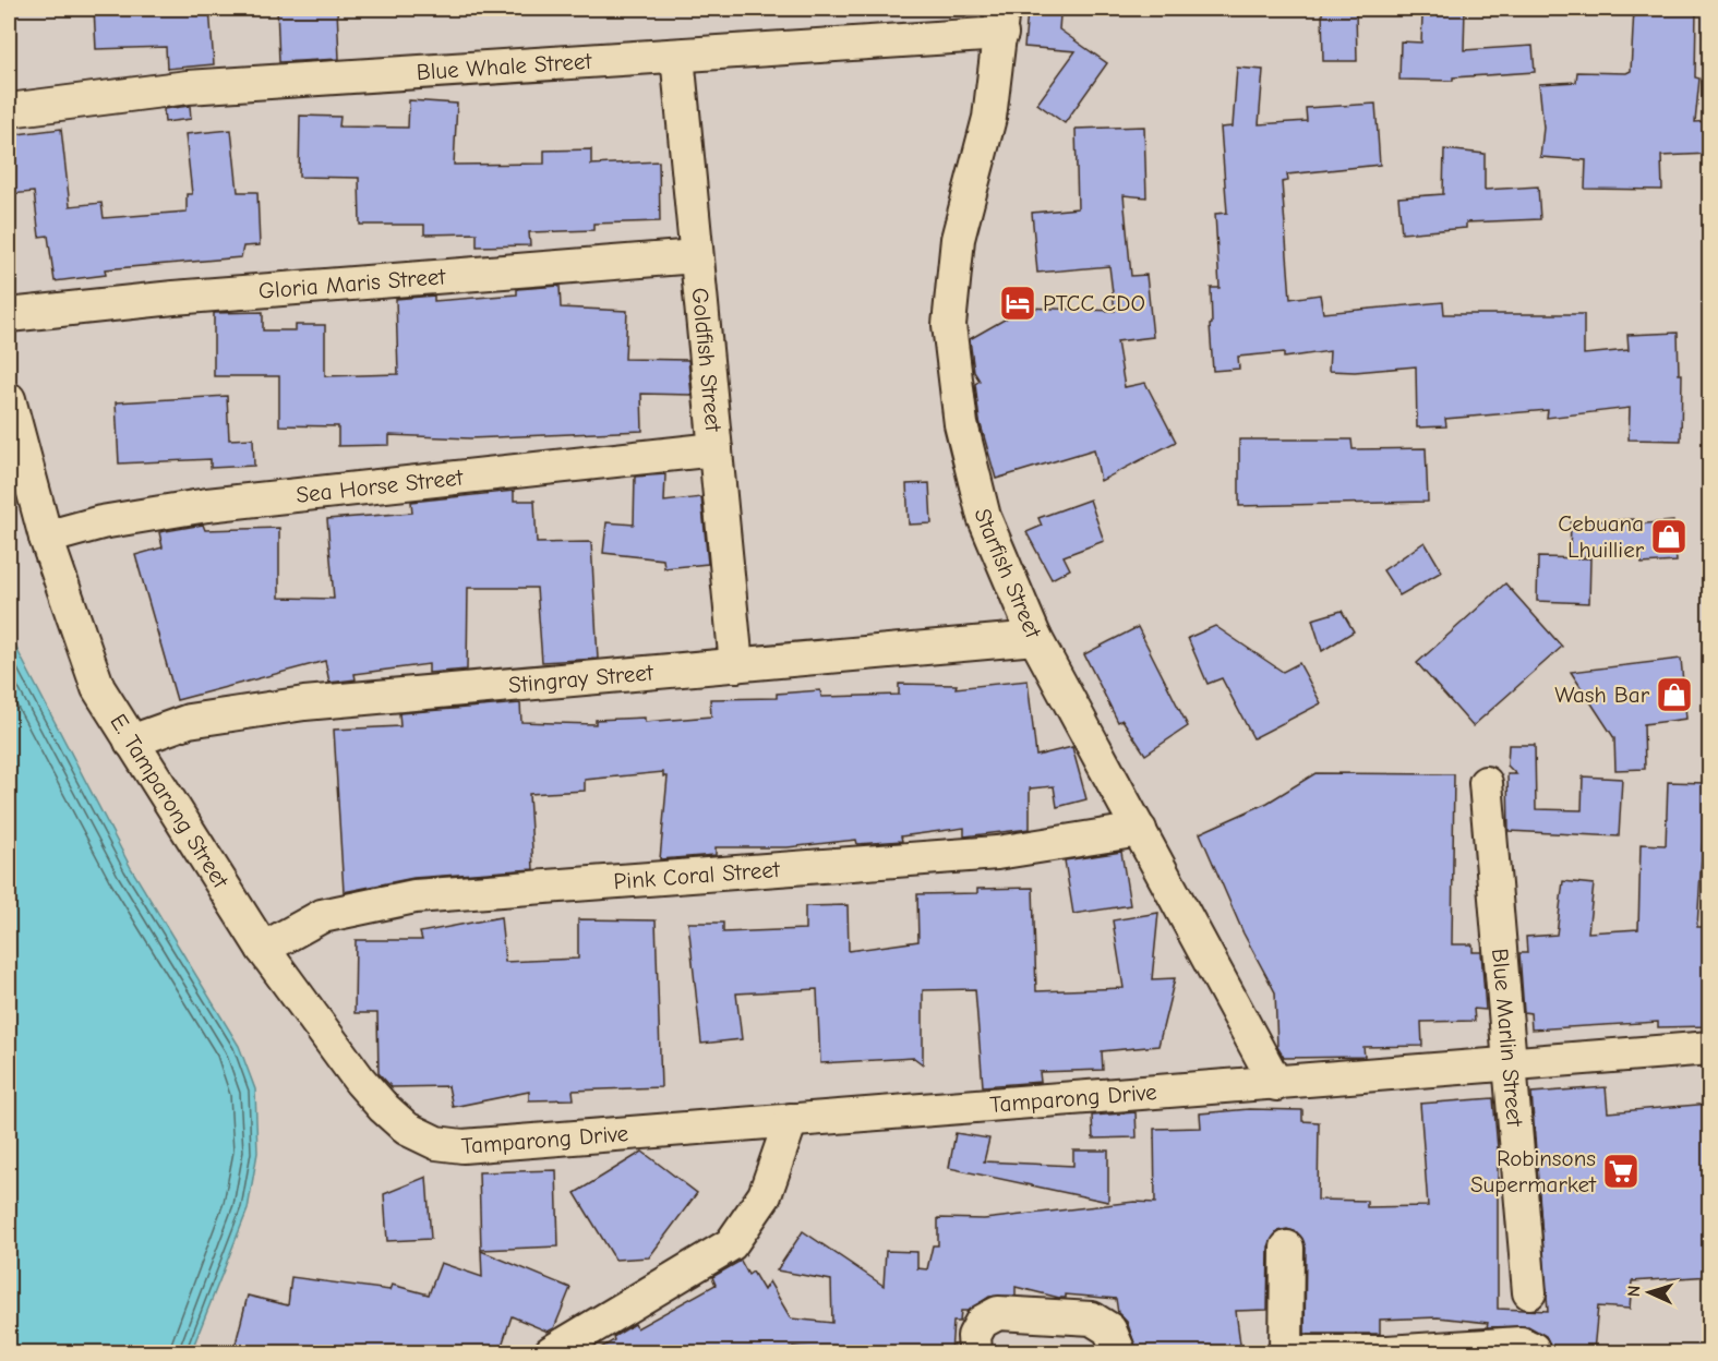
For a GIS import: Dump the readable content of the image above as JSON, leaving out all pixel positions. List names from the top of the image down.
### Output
{
  "streets": {
    "street": [
      "Blue Whale Street",
      "Gloria Maris Street",
      "Goldfish Street",
      "Sea Horse Street",
      "Starfish Street",
      "Stingray Street",
      "E. Tamparong Street",
      "Pink Coral Street",
      "Blue Marlin Street",
      "Tamparong Drive"
    ]
  },
  "crossings": [
    ["Blue Whale Street", "Goldfish Street"],
    ["Blue Whale Street", "Starfish Street"],
    ["Gloria Maris Street", "Goldfish Street"],
    ["Goldfish Street", "Sea Horse Street"],
    ["Goldfish Street", "Stingray Street"],
    ["Sea Horse Street", "E. Tamparong Street"],
    ["Starfish Street", "Stingray Street"],
    ["Starfish Street", "Pink Coral Street"],
    ["Starfish Street", "Tamparong Drive"],
    ["Stingray Street", "E. Tamparong Street"],
    ["E. Tamparong Street", "Pink Coral Street"],
    ["E. Tamparong Street", "Tamparong Drive"],
    ["Blue Marlin Street", "Tamparong Drive"]
  ],
  "places": {
    "hotel": ["PTCC CDO"],
    "shop": ["Cebuana Lhuillier", "Wash Bar"],
    "supermarket": ["Robinsons Supermarket"]
  },
  "north": "left"
}
